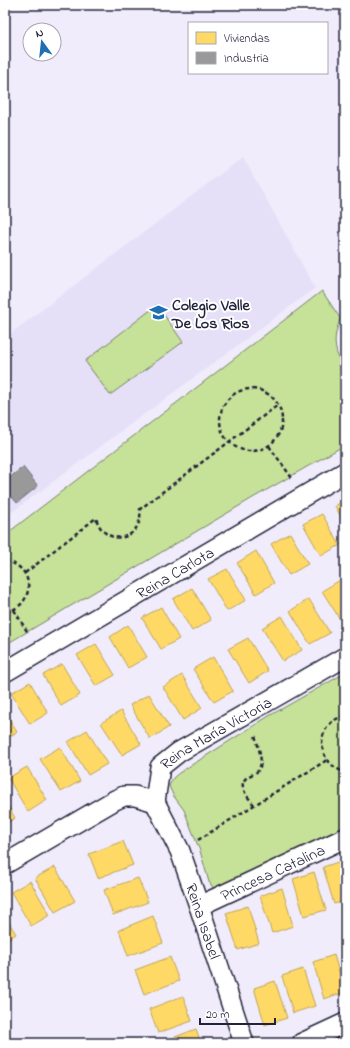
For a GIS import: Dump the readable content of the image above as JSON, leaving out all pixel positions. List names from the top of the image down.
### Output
{
  "streets": {
    "street": [
      "Reina Carlota",
      "Reina María Victoria",
      "Princesa Catalina",
      "Reina Isabel"
    ]
  },
  "crossings": [
    ["Reina María Victoria", "Reina Isabel"],
    ["Princesa Catalina", "Reina Isabel"]
  ],
  "places": {
    "school or university": ["Colegio Valle De Los Rios"]
  },
  "legend": ["Viviendas", "Industria"],
  "scale_bar": "20 m",
  "north": "top"
}
